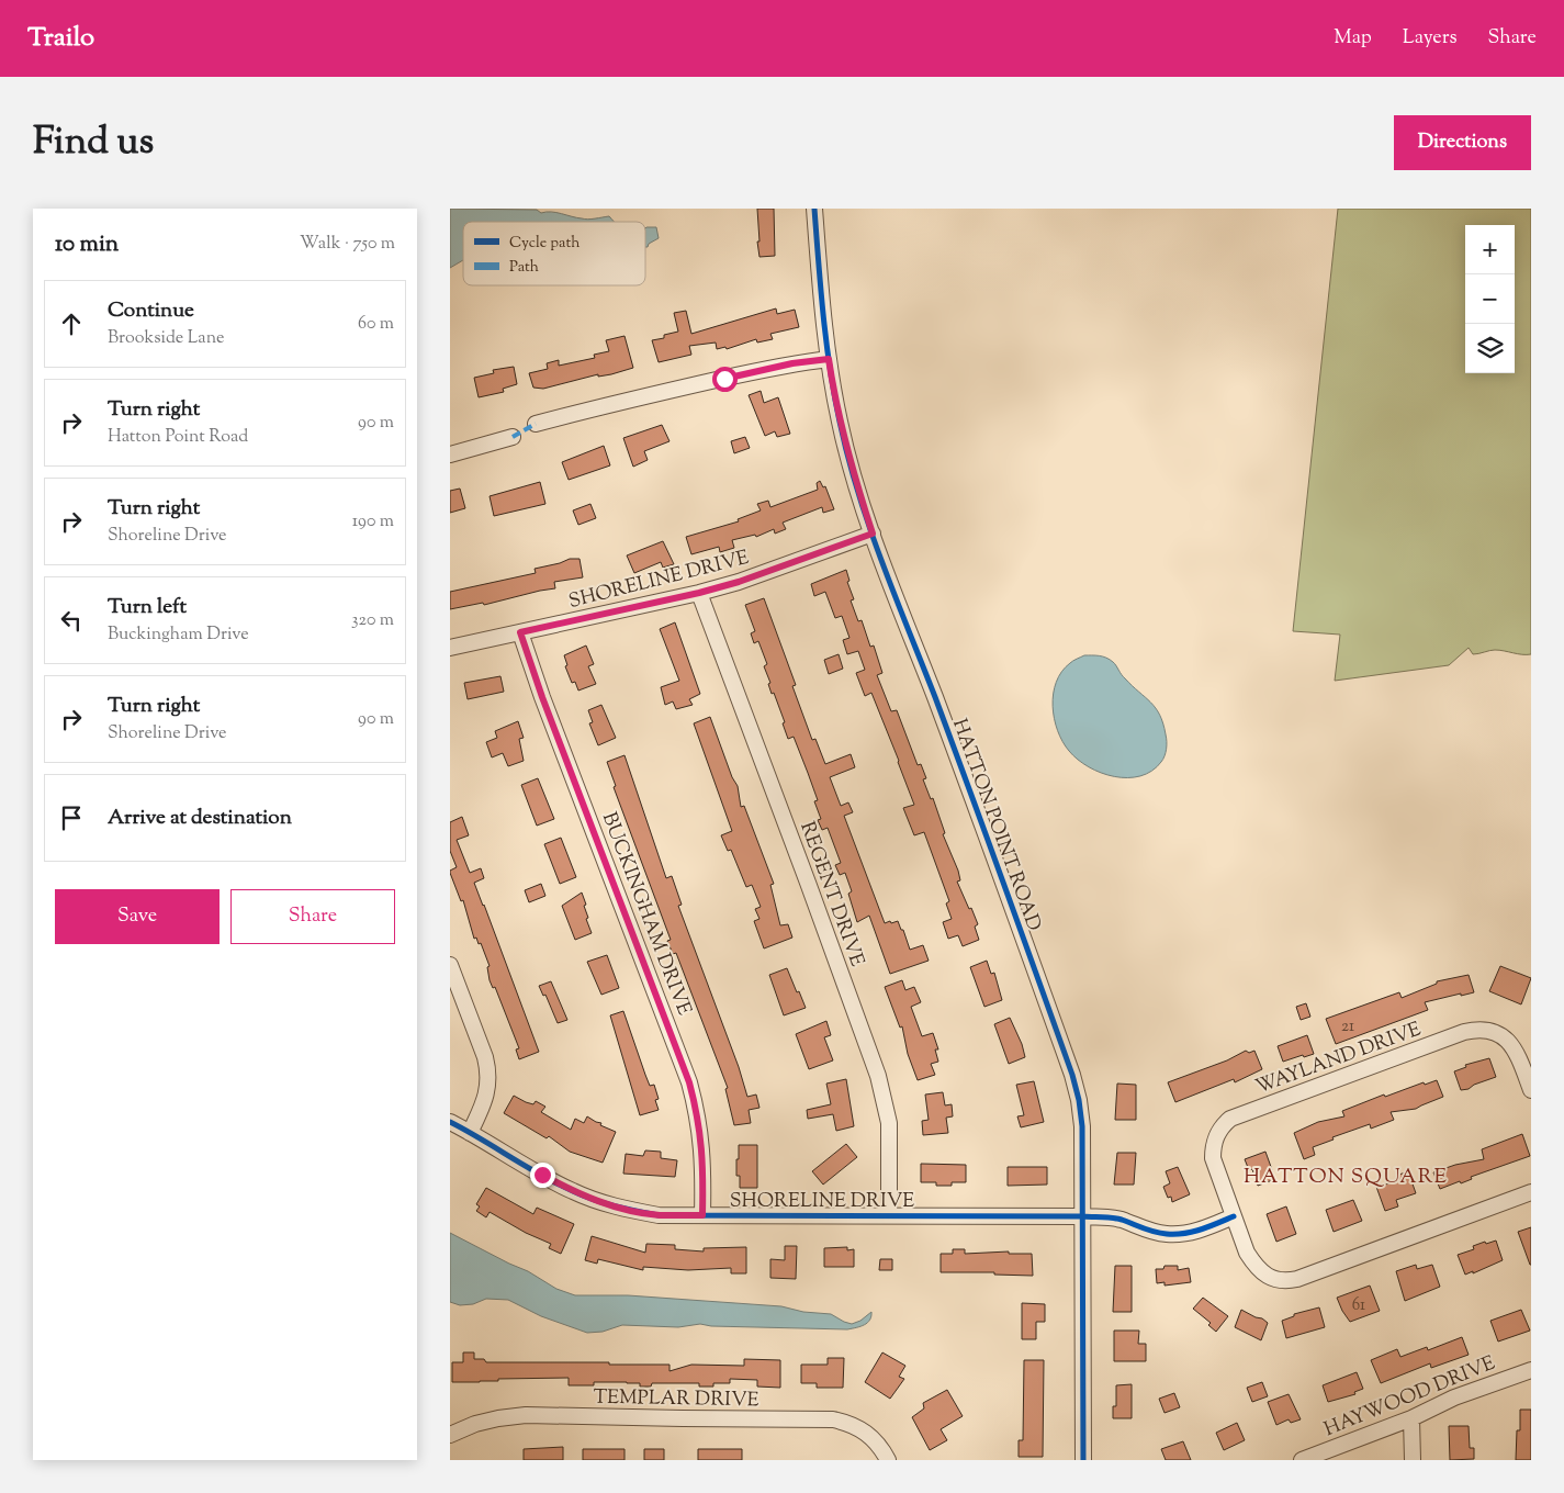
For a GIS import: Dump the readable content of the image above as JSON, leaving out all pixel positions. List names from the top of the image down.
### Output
{
  "streets": {
    "street": [
      "SHORELINE DRIVE",
      "HATTON POINT ROAD",
      "REGENT DRIVE",
      "BUCKINGHAM DRIVE",
      "WAYLAND DRIVE",
      "HAYWOOD DRIVE",
      "TEMPLAR DRIVE"
    ]
  },
  "crossings": [
    ["SHORELINE DRIVE", "HATTON POINT ROAD"],
    ["SHORELINE DRIVE", "REGENT DRIVE"],
    ["SHORELINE DRIVE", "BUCKINGHAM DRIVE"]
  ],
  "districts": ["HATTON SQUARE"],
  "house_numbers": ["21", "61"],
  "legend": ["Cycle path", "Path"],
  "page": {
    "header": "Trailo",
    "nav": ["Map", "Layers", "Share"],
    "title": "Find us",
    "buttons": [
      "Directions",
      ["Save", "Share"]
    ],
    "heading": ["10 min", "Walk · 750 m"],
    "map_buttons": ["+", "−"],
    "list": [
      ["Continue", "Brookside Lane", "60 m"],
      ["Turn right", "Hatton Point Road", "90 m"],
      ["Turn right", "Shoreline Drive", "190 m"],
      ["Turn left", "Buckingham Drive", "320 m"],
      ["Turn right", "Shoreline Drive", "90 m"],
      "Arrive at destination"
    ]
  }
}
